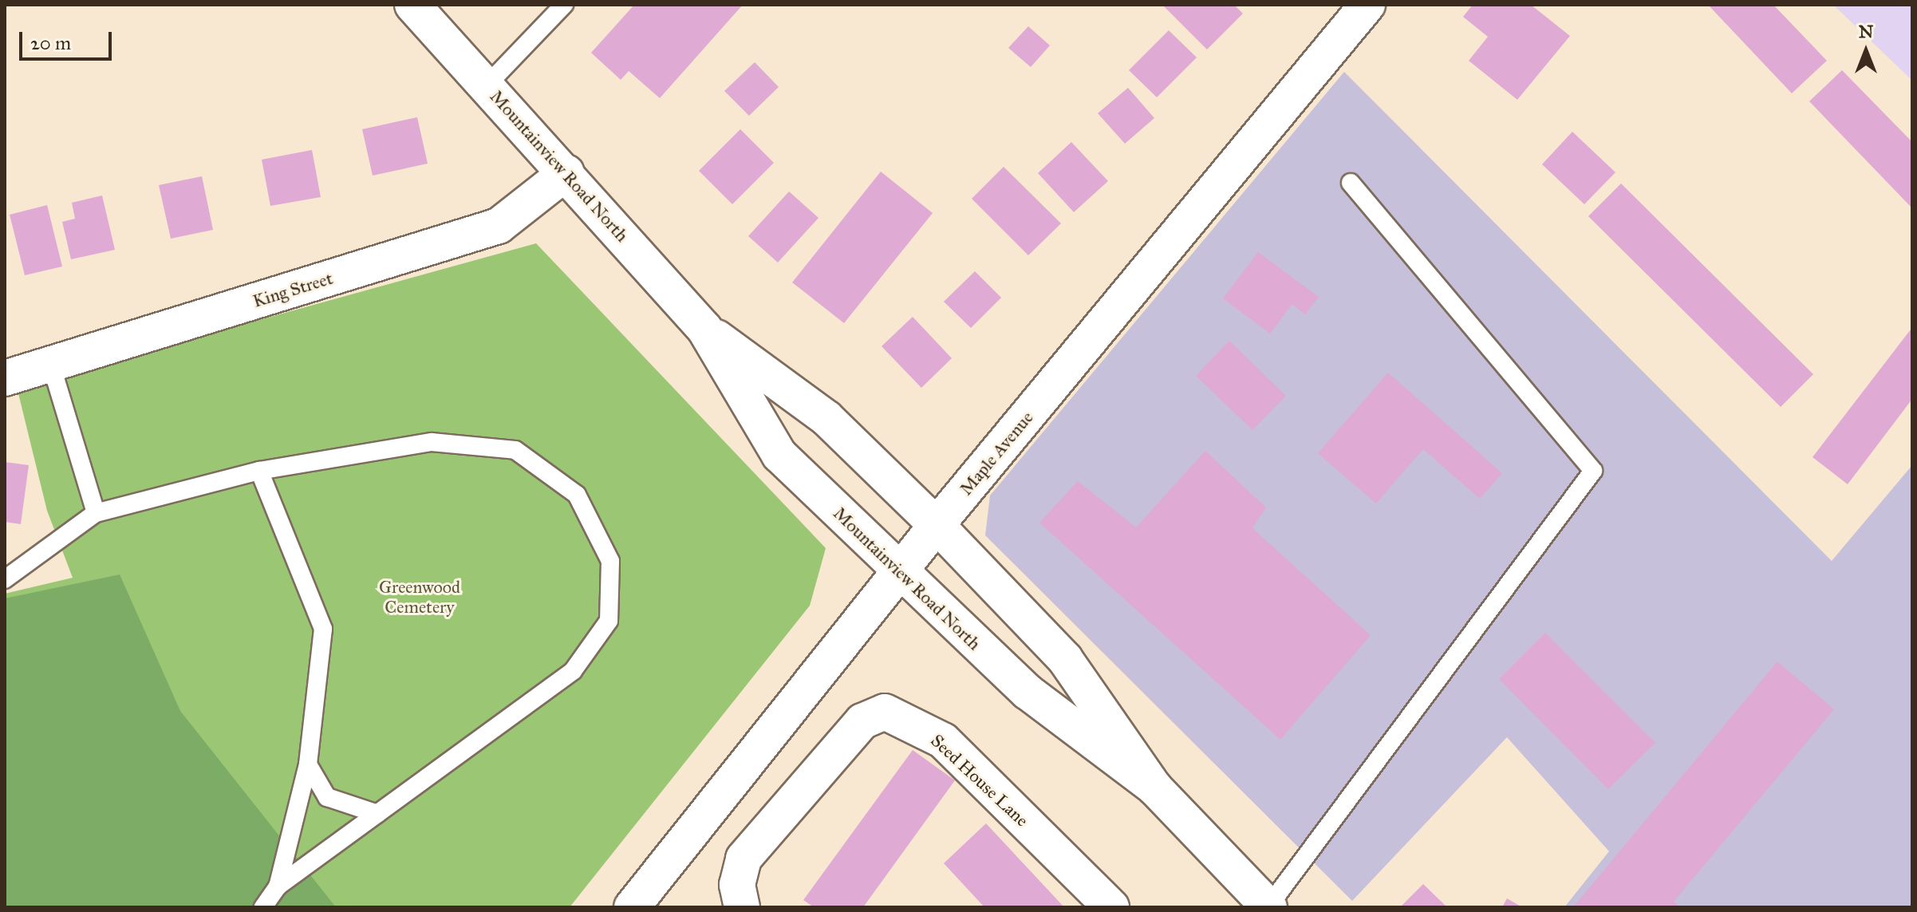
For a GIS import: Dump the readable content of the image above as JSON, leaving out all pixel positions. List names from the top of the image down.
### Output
{
  "streets": {
    "main road": [
      "Mountainview Road North",
      "King Street",
      "Maple Avenue",
      "Seed House Lane"
    ]
  },
  "crossings": [
    ["Mountainview Road North", "King Street"],
    ["Mountainview Road North", "Maple Avenue"]
  ],
  "parks": ["Greenwood Cemetery"],
  "scale_bar": "20 m",
  "north": "top"
}
